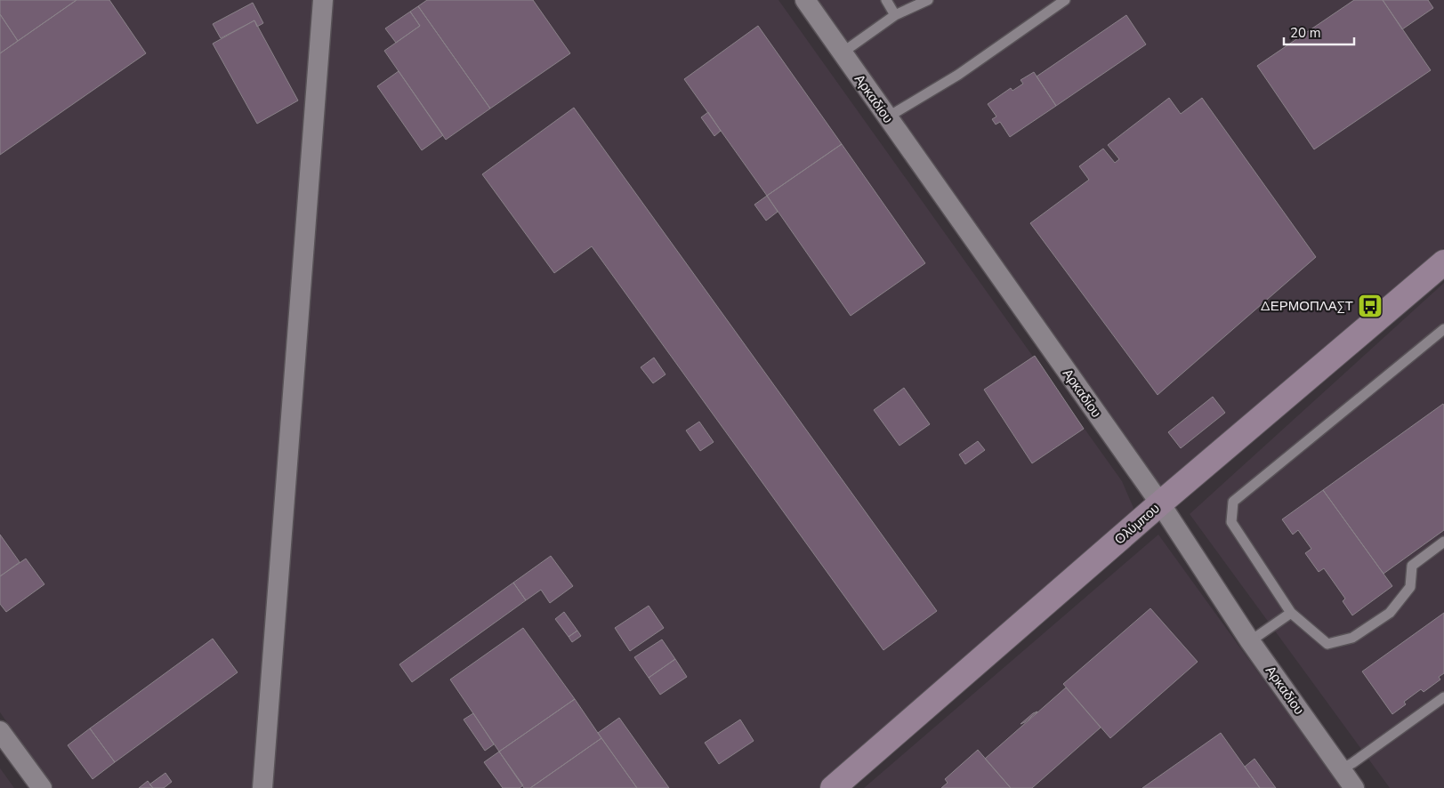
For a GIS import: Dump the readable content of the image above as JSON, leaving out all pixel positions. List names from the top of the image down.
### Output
{
  "streets": {
    "main road": ["Ολύμπου"],
    "street": ["Αρκαδίου"]
  },
  "crossings": [
    ["Αρκαδίου", "Ολύμπου"]
  ],
  "places": {
    "bus stop": ["ΔΕΡΜΟΠΛΑΣΤ"]
  },
  "scale_bar": "20 m"
}
